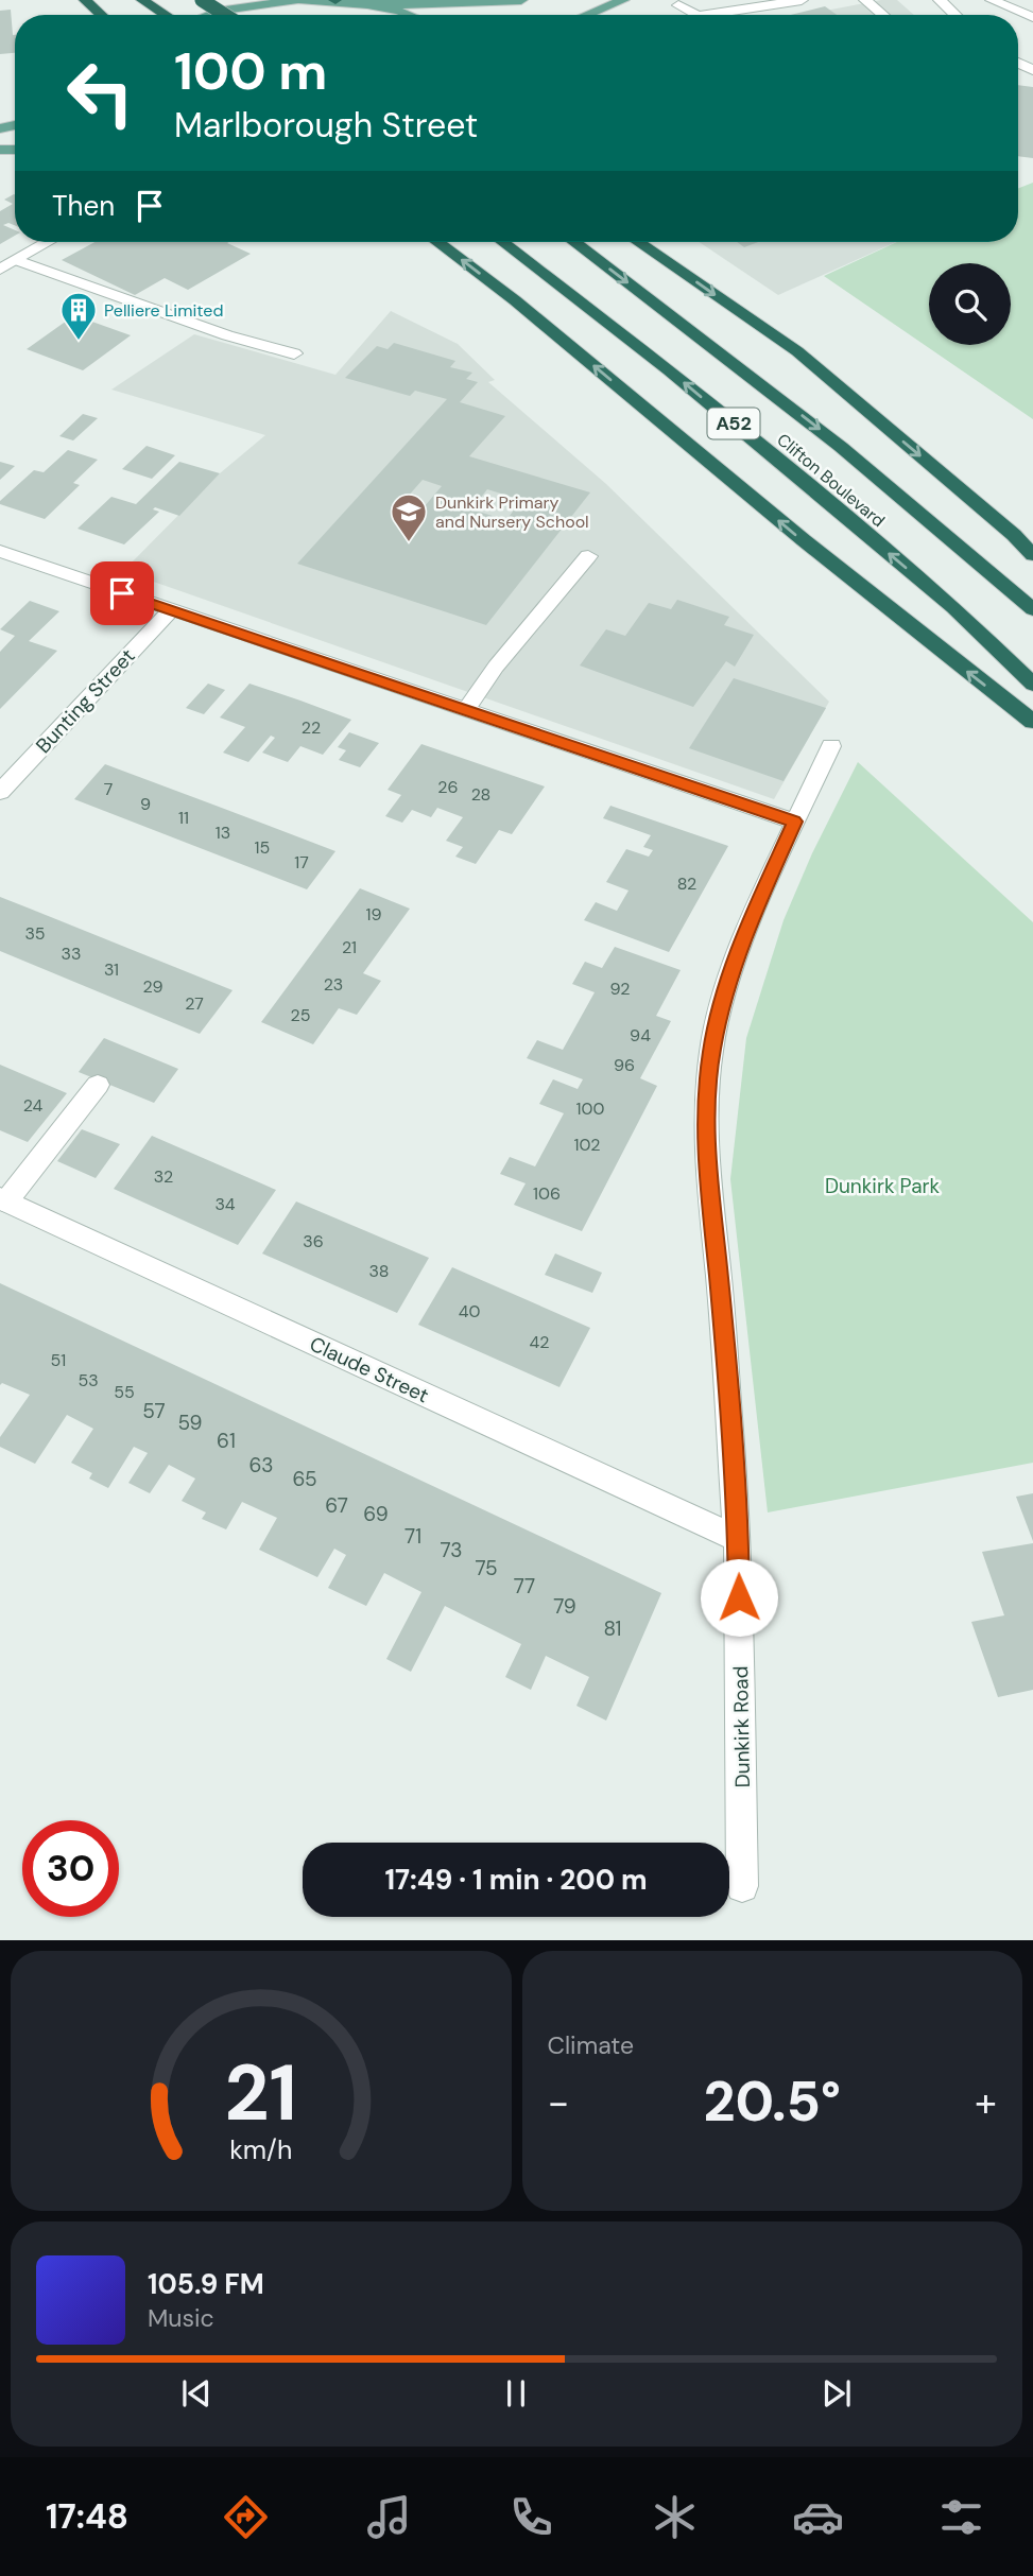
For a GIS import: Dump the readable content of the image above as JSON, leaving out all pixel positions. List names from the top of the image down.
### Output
{
  "streets": {
    "highway": ["A52", "Clifton Boulevard"],
    "street": ["Bunting Street", "Claude Street", "Dunkirk Road"]
  },
  "crossings": [
    ["Claude Street", "Dunkirk Road"]
  ],
  "parks": ["Dunkirk Park"],
  "places": {
    "building": ["Pelliere Limited"],
    "school or university": ["Dunkirk Primary and Nursery School"]
  },
  "house_numbers": [
    "22",
    "26",
    "7",
    "28",
    "9",
    "11",
    "13",
    "15",
    "17",
    "82",
    "19",
    "35",
    "21",
    "33",
    "31",
    "23",
    "29",
    "92",
    "27",
    "25",
    "94",
    "96",
    "24",
    "100",
    "102",
    "32",
    "106",
    "34",
    "36",
    "38",
    "40",
    "42",
    "51",
    "53",
    "55",
    "57",
    "59",
    "61",
    "63",
    "65",
    "67",
    "69",
    "71",
    "73",
    "75",
    "77",
    "79",
    "81"
  ],
  "page": {
    "turn": ["100 m", "Marlborough Street"],
    "then": "Then",
    "limit": "30",
    "trip": "17:49 · 1 min · 200 m",
    "tile": "Climate",
    "heat": ["−", "20.5°", "+"],
    "song": ["105.9 FM", "Music"],
    "tabs": "17:48",
    "gauge": ["21", "km/h"]
  }
}
